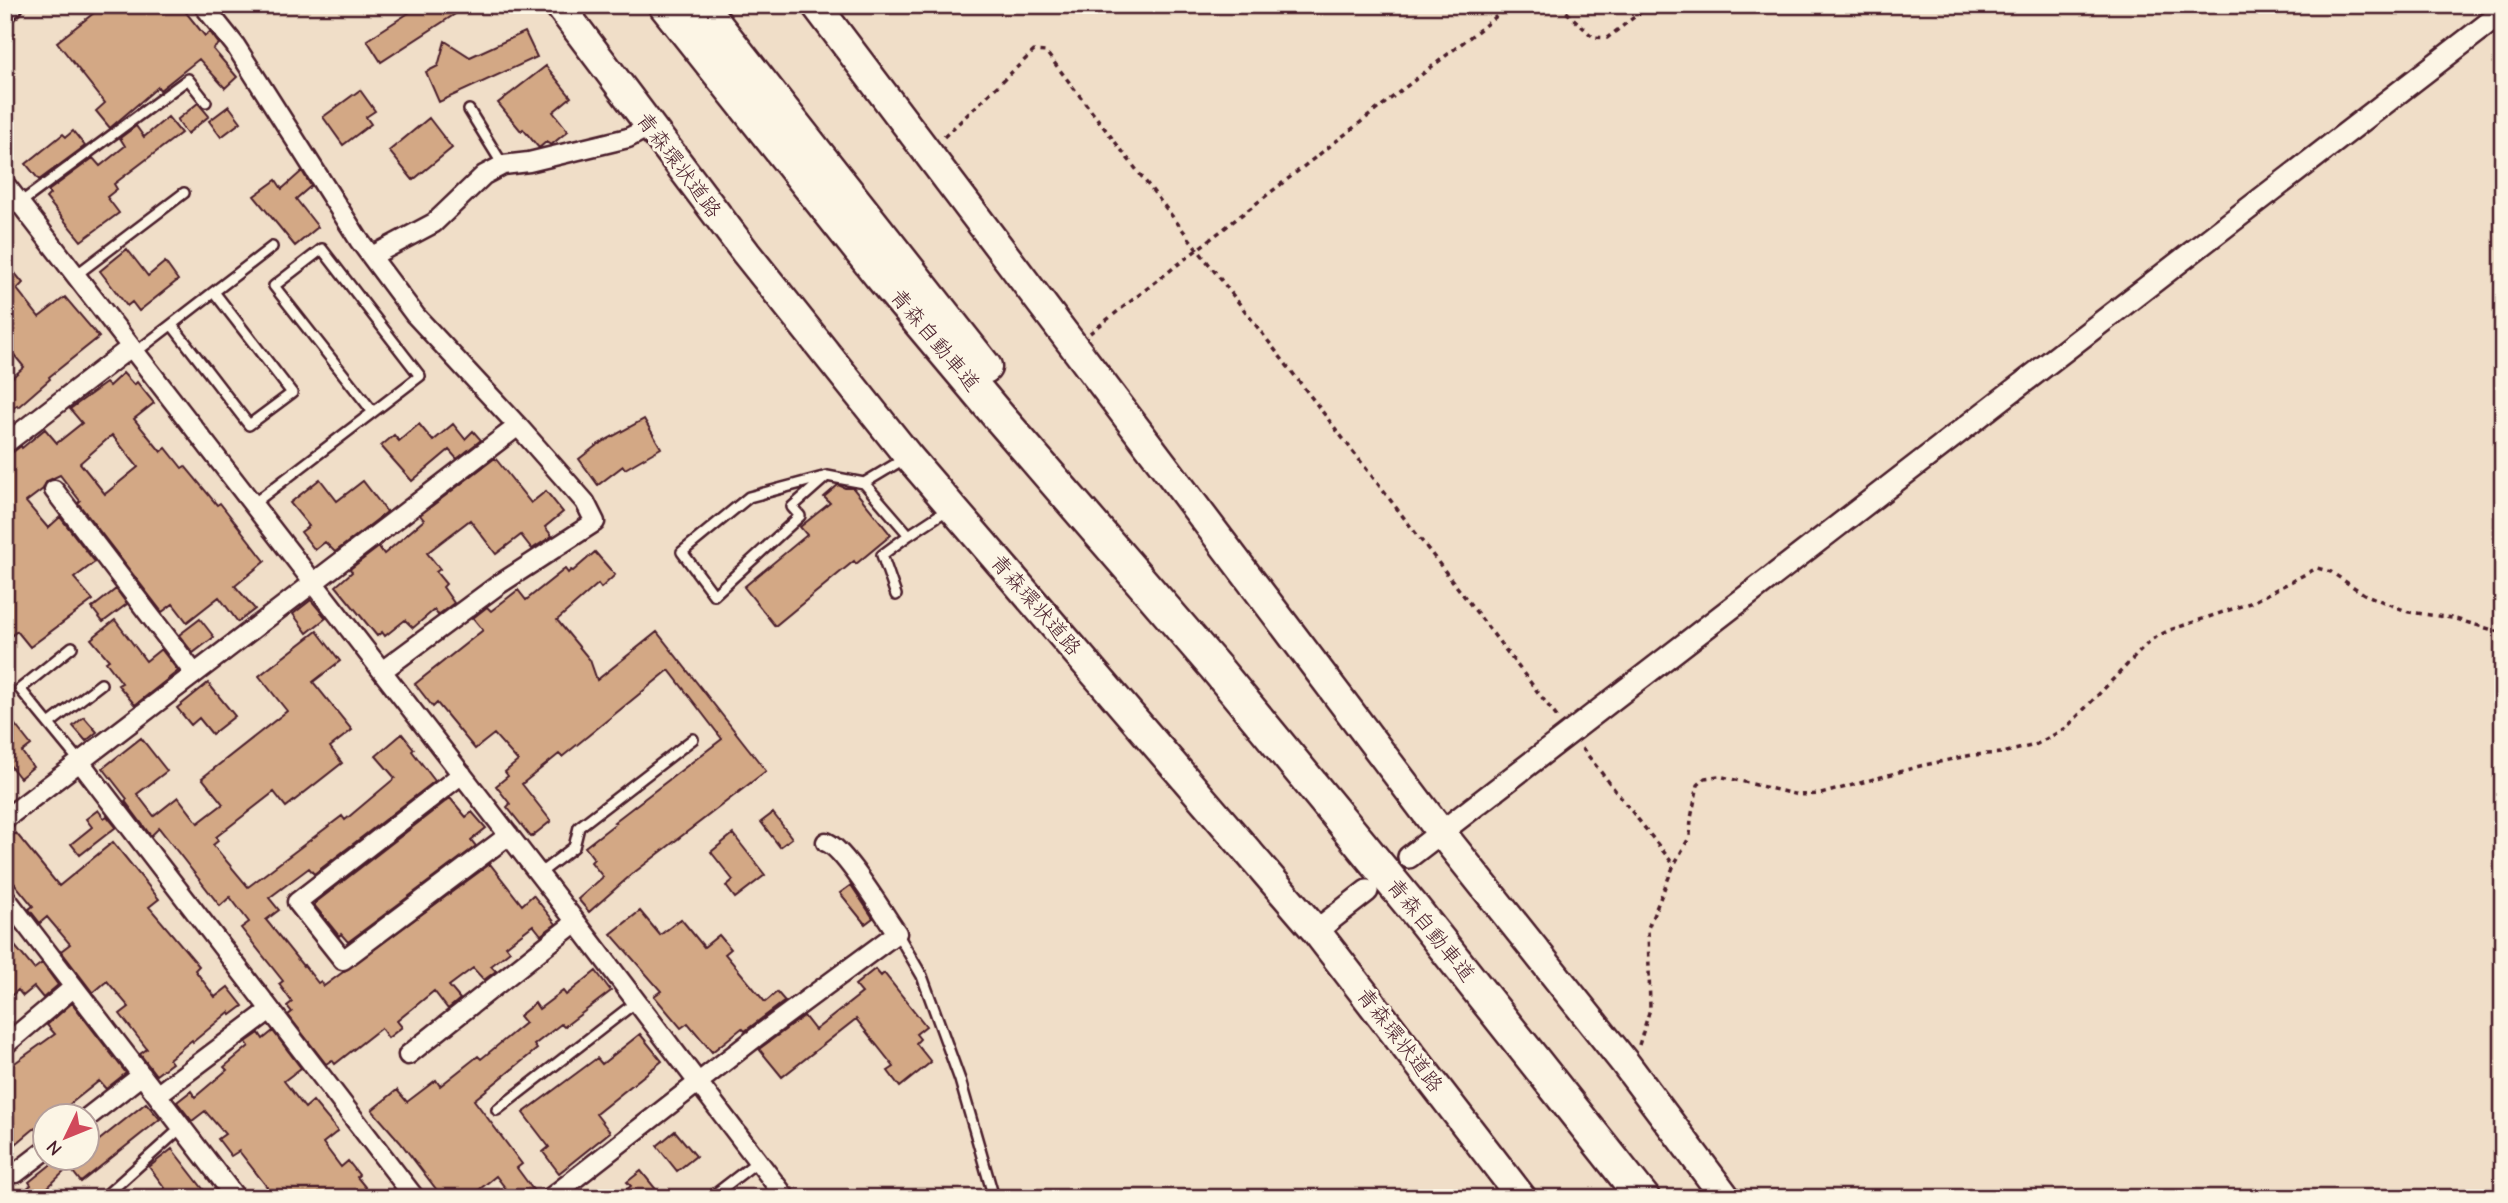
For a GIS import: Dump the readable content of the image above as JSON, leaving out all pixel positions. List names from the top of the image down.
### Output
{
  "streets": {
    "highway": ["青森環状道路", "青森自動車道"]
  },
  "north": "bottom left"
}
